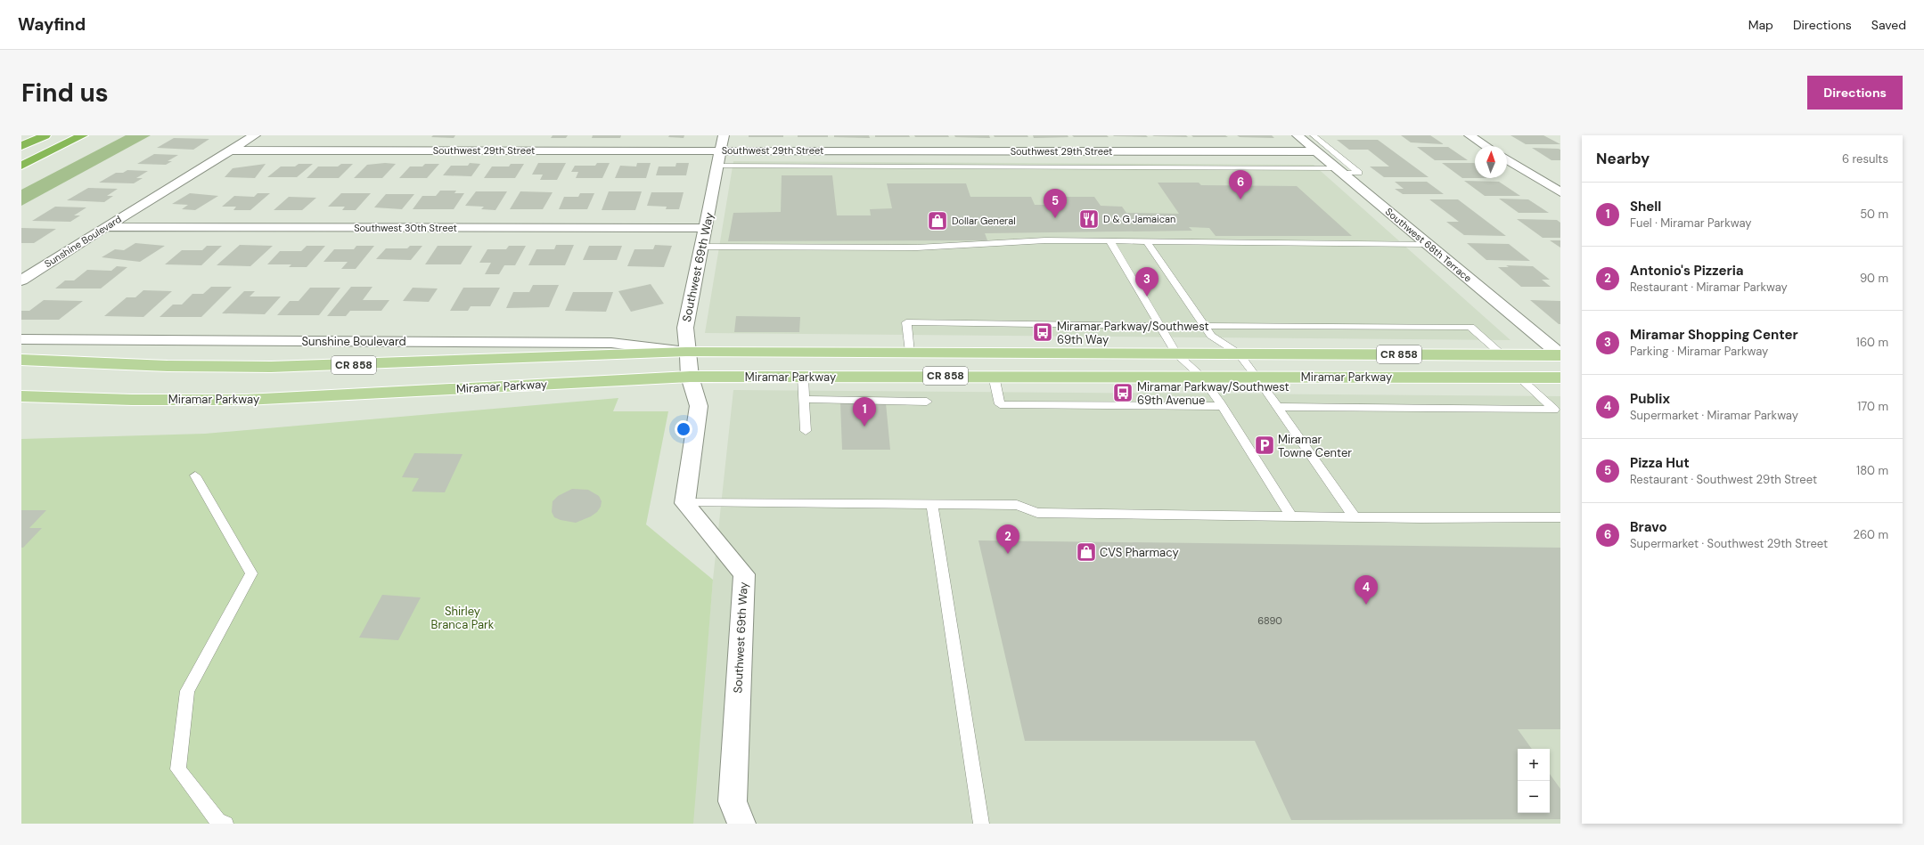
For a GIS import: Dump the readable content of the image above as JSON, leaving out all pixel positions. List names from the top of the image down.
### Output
{
  "streets": {
    "main road": ["CR 858", "Miramar Parkway"],
    "street": [
      "Southwest 29th Street",
      "Southwest 30th Street",
      "Sunshine Boulevard",
      "Southwest 68th Terrace",
      "Southwest 69th Way"
    ]
  },
  "crossings": [
    ["Southwest 29th Street", "Sunshine Boulevard"],
    ["Southwest 29th Street", "Southwest 68th Terrace"],
    ["Southwest 29th Street", "Southwest 69th Way"],
    ["Southwest 30th Street", "Sunshine Boulevard"],
    ["Southwest 30th Street", "Southwest 69th Way"],
    ["Sunshine Boulevard", "Southwest 69th Way"],
    ["Sunshine Boulevard", "Miramar Parkway"],
    ["Southwest 68th Terrace", "Miramar Parkway"],
    ["Southwest 69th Way", "Miramar Parkway"]
  ],
  "parks": ["Shirley Branca Park"],
  "places": {
    "restaurant": ["D & G Jamaican"],
    "shop": ["Dollar General", "CVS Pharmacy"],
    "bus stop": ["Miramar Parkway/Southwest 69th Way", "Miramar Parkway/Southwest 69th Avenue"],
    "parking": ["Miramar Towne Center"]
  },
  "house_numbers": ["6890"],
  "north": "top",
  "page": {
    "header": "Wayfind",
    "nav": ["Map", "Directions", "Saved"],
    "buttons": "Directions",
    "title": "Find us",
    "heading": ["Nearby", "6 results"],
    "pins": [
      "6",
      "5",
      "3",
      "1",
      "2",
      "4"
    ],
    "list": [
      {
        "mark": "1",
        "name": "Shell",
        "note": "Fuel · Miramar Parkway",
        "value": "50 m"
      },
      {
        "mark": "2",
        "name": "Antonio's Pizzeria",
        "note": "Restaurant · Miramar Parkway",
        "value": "90 m"
      },
      {
        "mark": "3",
        "name": "Miramar Shopping Center",
        "note": "Parking · Miramar Parkway",
        "value": "160 m"
      },
      {
        "mark": "4",
        "name": "Publix",
        "note": "Supermarket · Miramar Parkway",
        "value": "170 m"
      },
      {
        "mark": "5",
        "name": "Pizza Hut",
        "note": "Restaurant · Southwest 29th Street",
        "value": "180 m"
      },
      {
        "mark": "6",
        "name": "Bravo",
        "note": "Supermarket · Southwest 29th Street",
        "value": "260 m"
      }
    ],
    "map_buttons": ["+", "−"]
  }
}
